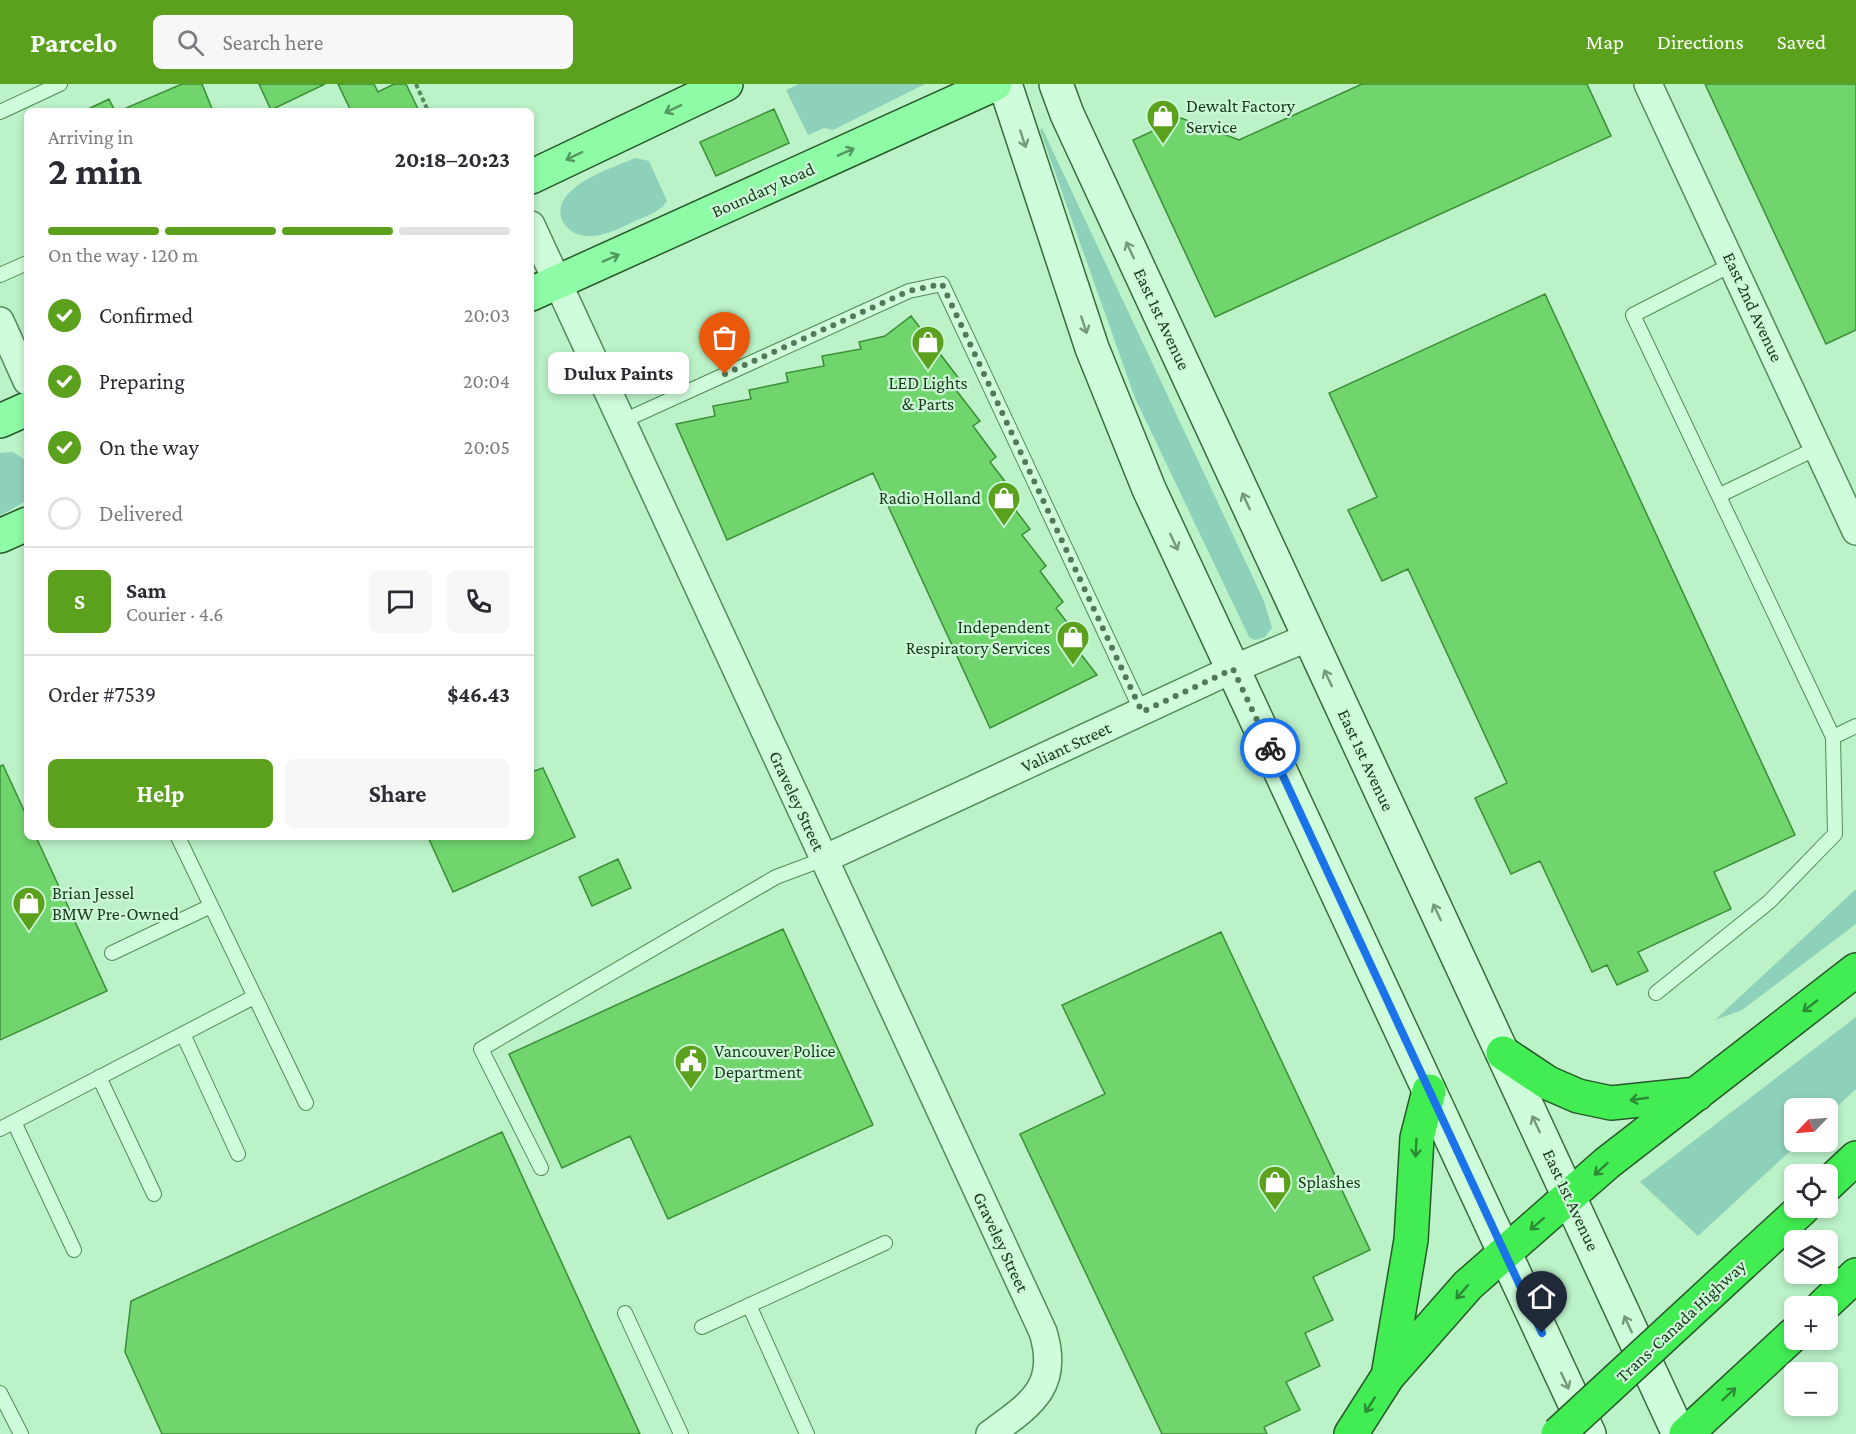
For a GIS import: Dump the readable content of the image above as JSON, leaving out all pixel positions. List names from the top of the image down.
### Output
{
  "streets": {
    "highway": ["Trans-Canada Highway"],
    "main road": ["Boundary Road", "East 1st Avenue"],
    "street": ["East 2nd Avenue", "Valiant Street", "Graveley Street"]
  },
  "crossings": [
    ["Boundary Road", "Graveley Street"],
    ["East 1st Avenue", "Valiant Street"],
    ["Valiant Street", "Graveley Street"]
  ],
  "places": {
    "shop": [
      "Dewalt Factory Service",
      "LED Lights & Parts",
      "Radio Holland",
      "Independent Respiratory Services",
      "Brian Jessel BMW Pre-Owned",
      "Splashes"
    ],
    "other": ["Dulux Paints"],
    "public building": ["Vancouver Police Department"]
  },
  "north": "bottom left",
  "page": {
    "header": "Parcelo",
    "search": "Search here",
    "nav": ["Map", "Directions", "Saved"],
    "heading": ["2 min", "Arriving in", "20:18–20:23"],
    "panel": [
      "Sam",
      "Courier · 4.6",
      "Order #7539",
      "$46.43"
    ],
    "bar": "On the way · 120 m",
    "list": [
      ["Confirmed", "20:03"],
      ["Preparing", "20:04"],
      ["On the way", "20:05"],
      "Delivered"
    ],
    "bubble": "Dulux Paints",
    "round": "S",
    "buttons": ["Help", "Share"],
    "map_buttons": ["+", "−"]
  }
}
